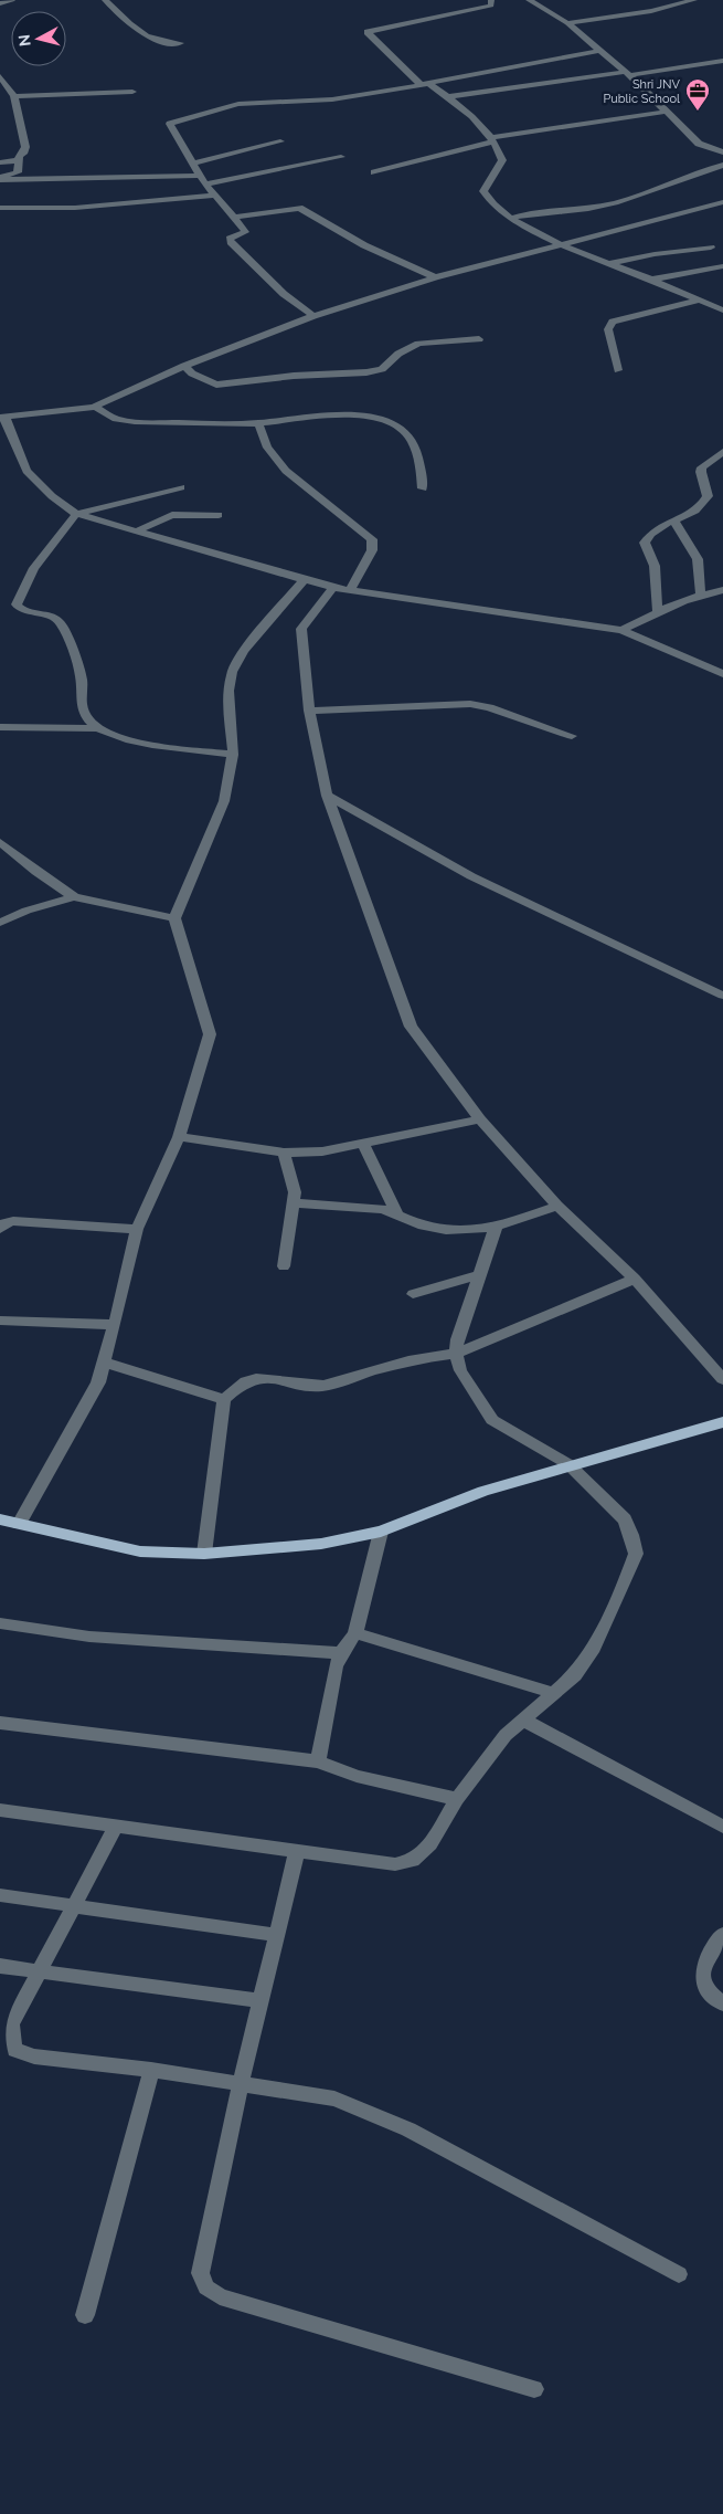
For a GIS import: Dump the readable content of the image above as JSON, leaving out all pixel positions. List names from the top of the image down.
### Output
{
  "places": {
    "office": ["Shri JNV Public School"]
  },
  "north": "left"
}
